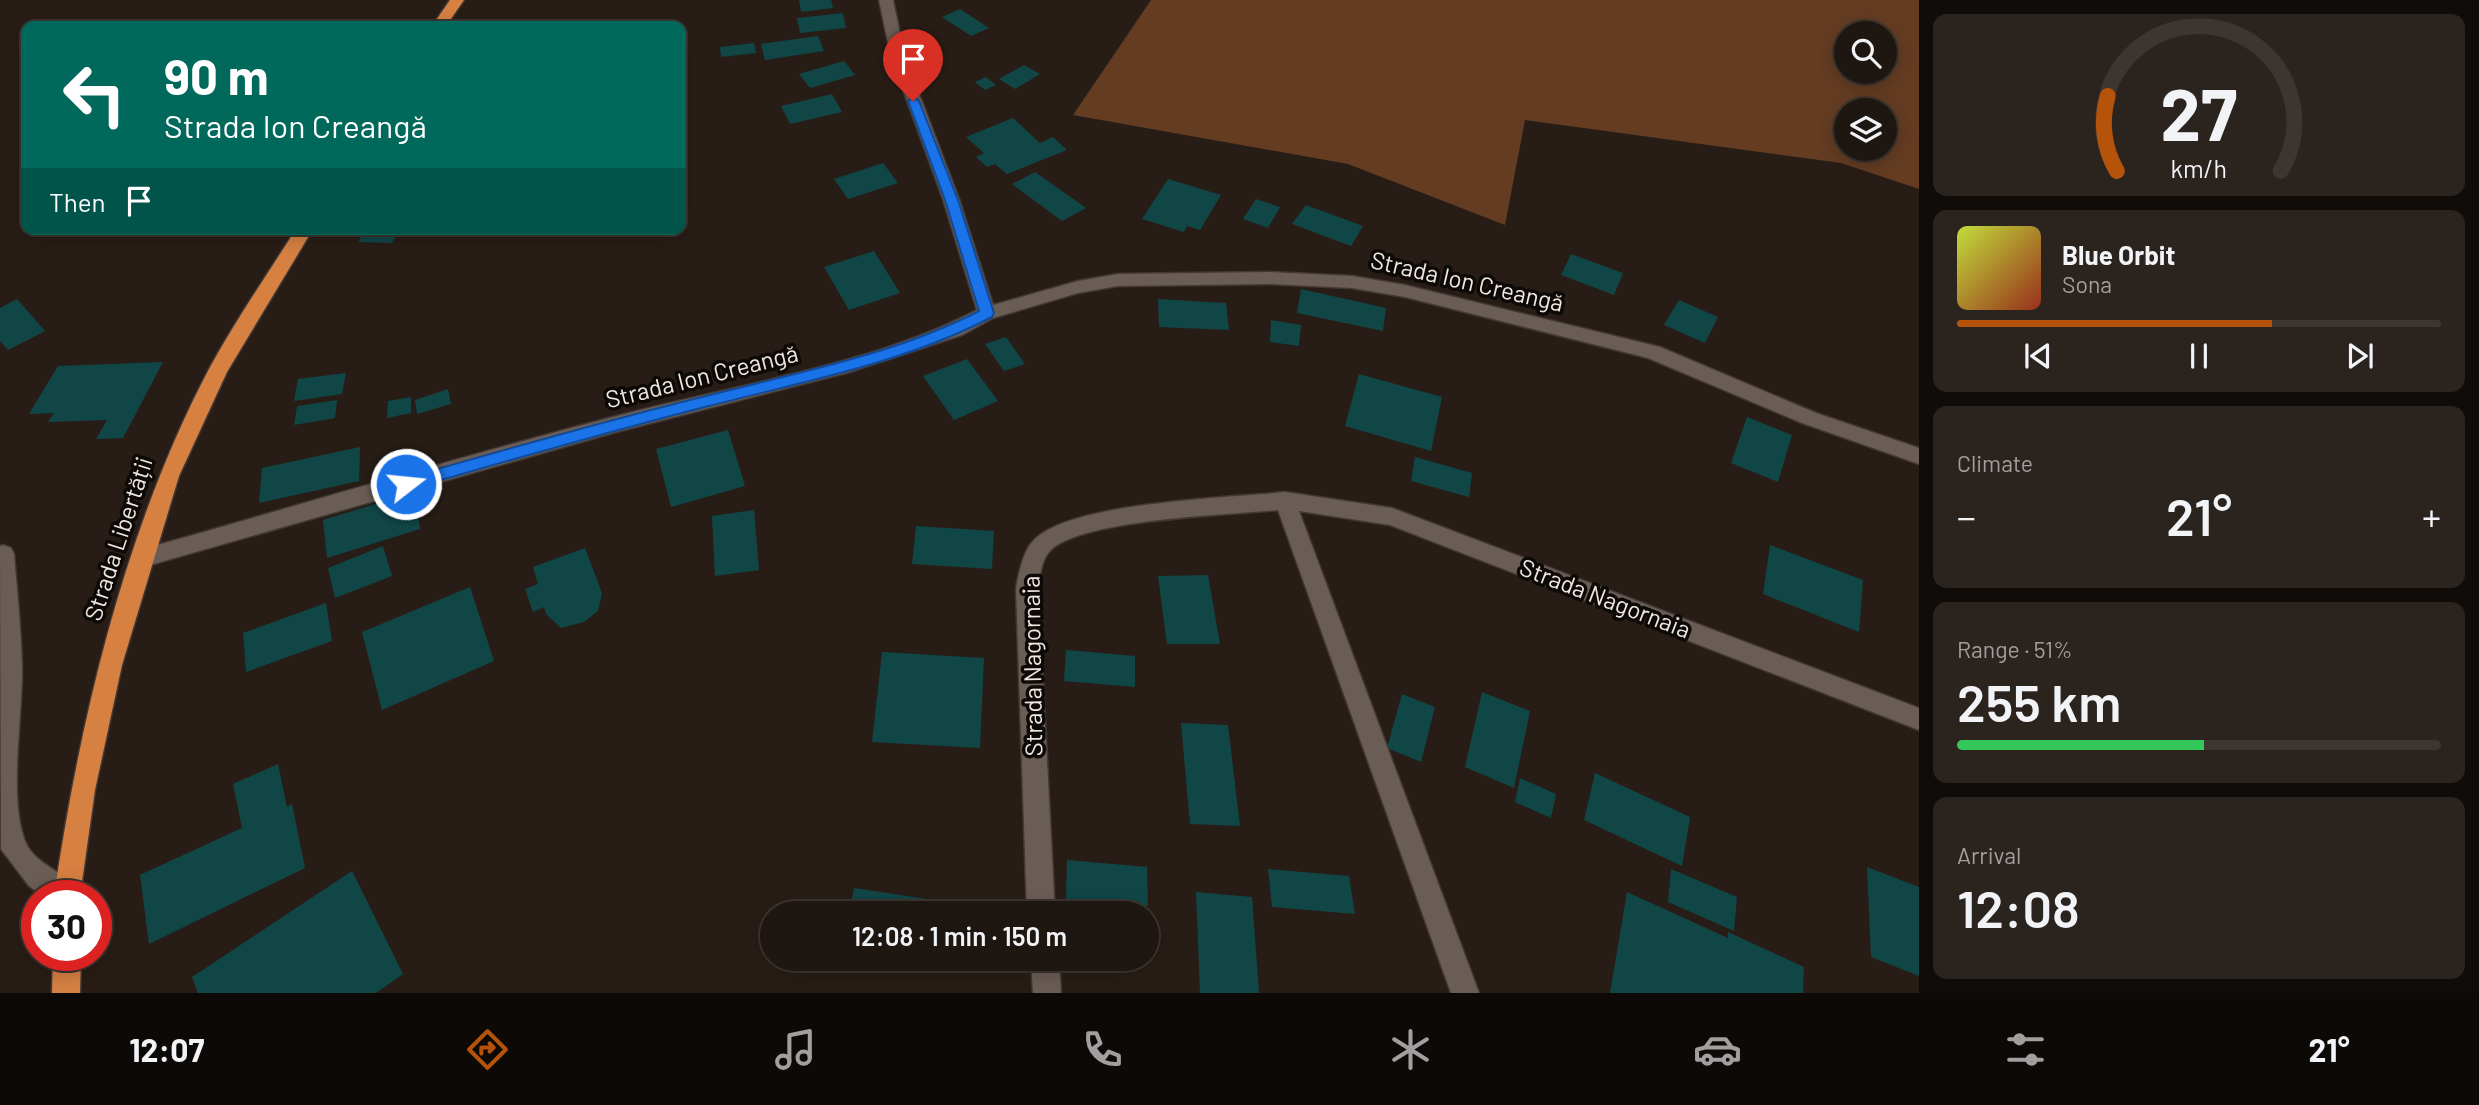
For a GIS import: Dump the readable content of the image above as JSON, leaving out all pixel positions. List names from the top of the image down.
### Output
{
  "streets": {
    "highway": ["Strada Libertății"],
    "street": ["Strada Ion Creangă", "Strada Nagornaia"]
  },
  "crossings": [
    ["Strada Ion Creangă", "Strada Libertății"]
  ],
  "page": {
    "turn": ["90 m", "Strada Ion Creangă"],
    "then": "Then",
    "song": ["Blue Orbit", "Sona"],
    "tile": [
      "Climate",
      ["Range · 51%", "255 km"],
      ["Arrival", "12:08"]
    ],
    "heat": ["−", "21°", "+"],
    "limit": "30",
    "trip": "12:08 · 1 min · 150 m",
    "tabs": ["12:07", "21°"],
    "gauge": ["27", "km/h"]
  }
}
